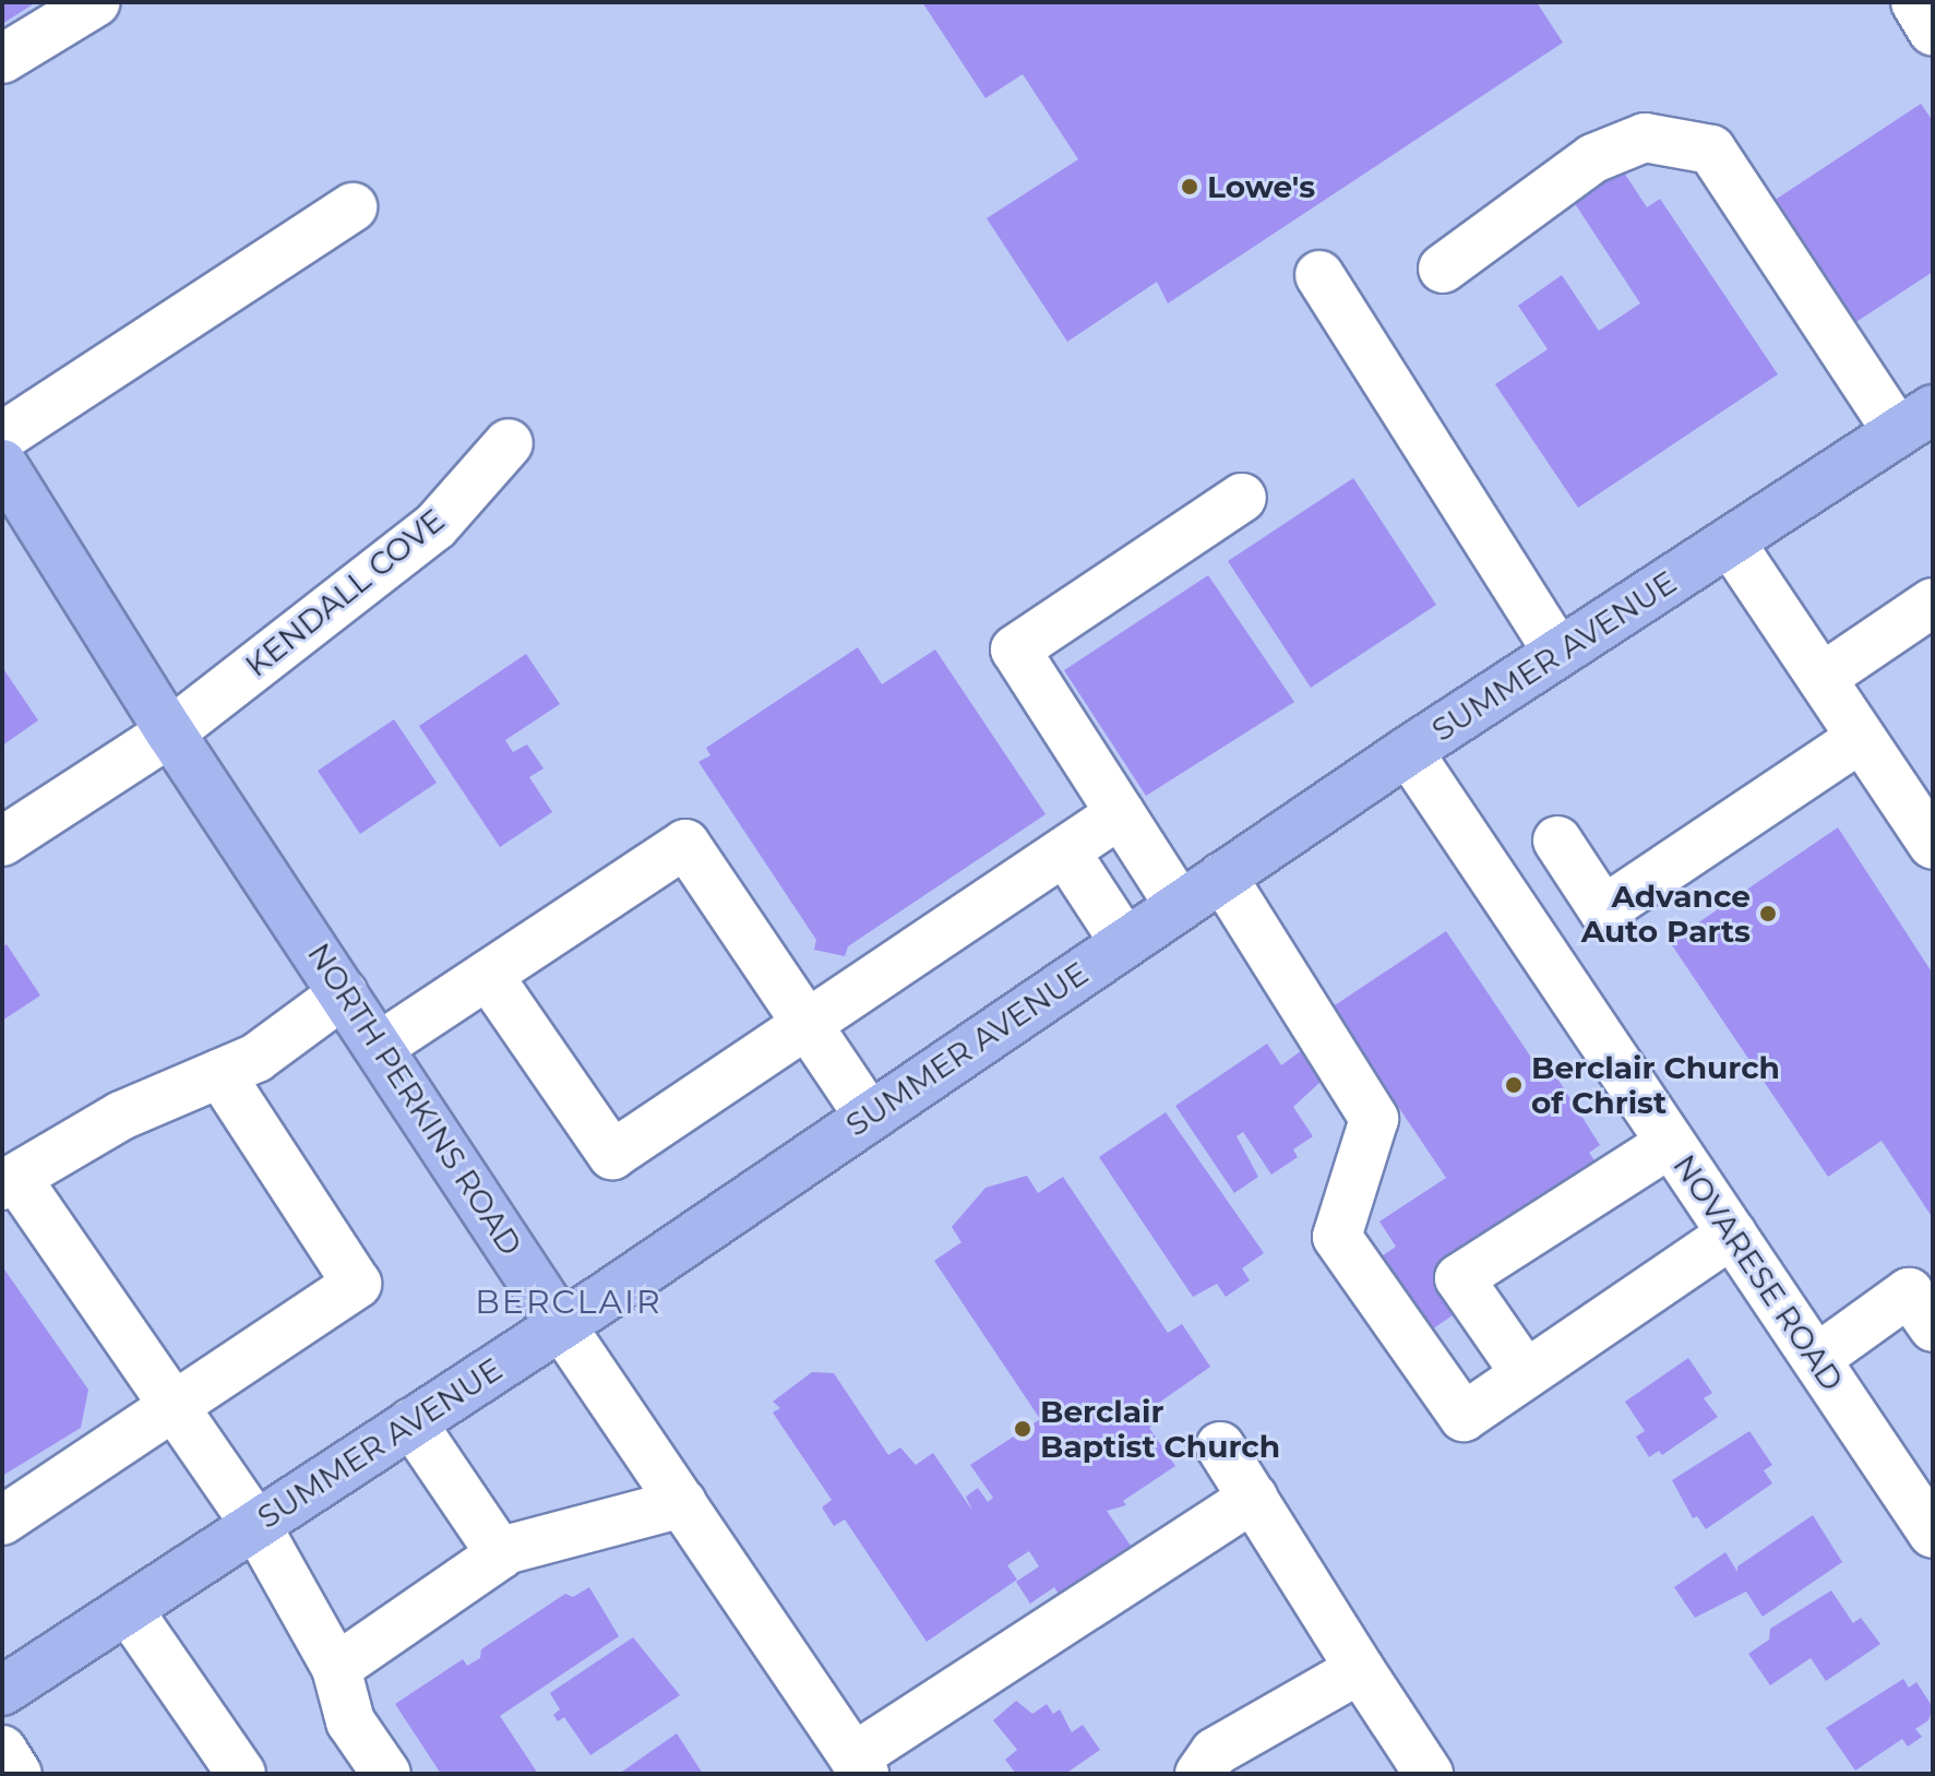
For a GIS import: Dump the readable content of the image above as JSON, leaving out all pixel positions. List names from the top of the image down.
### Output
{
  "streets": {
    "main road": ["SUMMER AVENUE", "NORTH PERKINS ROAD"],
    "street": ["KENDALL COVE", "NOVARESE ROAD"]
  },
  "crossings": [
    ["KENDALL COVE", "NORTH PERKINS ROAD"],
    ["SUMMER AVENUE", "NORTH PERKINS ROAD"],
    ["SUMMER AVENUE", "NOVARESE ROAD"]
  ],
  "districts": ["BERCLAIR"],
  "places": [
    "Lowe's",
    "Advance Auto Parts",
    "Berclair Church of Christ",
    "Berclair Baptist Church"
  ]
}
